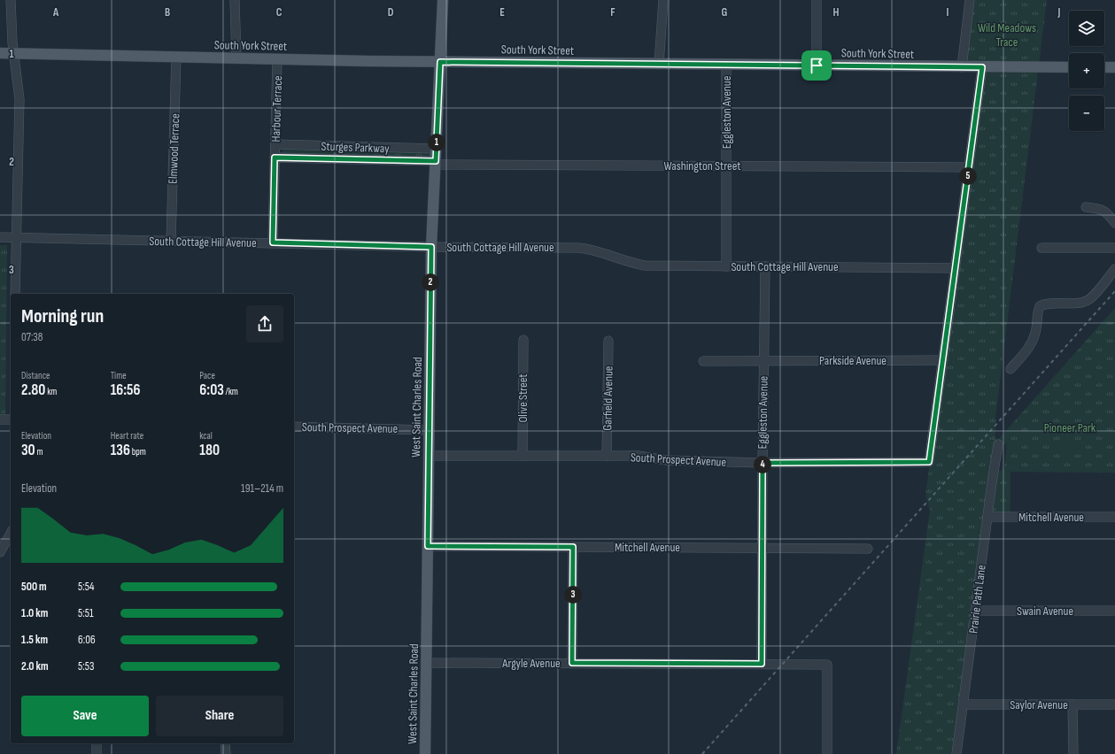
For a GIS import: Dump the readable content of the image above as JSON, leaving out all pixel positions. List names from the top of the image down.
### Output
{
  "streets": {
    "main road": ["South York Street", "West Saint Charles Road"],
    "street": [
      "Harbour Terrace",
      "Eggleston Avenue",
      "Sturges Parkway",
      "Elmwood Terrace",
      "Washington Street",
      "South Cottage Hill Avenue",
      "Parkside Avenue",
      "Olive Street",
      "Garfield Avenue",
      "South Prospect Avenue",
      "Mitchell Avenue",
      "Prairie Path Lane",
      "Swain Avenue",
      "Argyle Avenue",
      "Saylor Avenue"
    ]
  },
  "crossings": [
    ["South York Street", "Harbour Terrace"],
    ["South York Street", "Eggleston Avenue"],
    ["South York Street", "Elmwood Terrace"],
    ["South York Street", "West Saint Charles Road"],
    ["Harbour Terrace", "Sturges Parkway"],
    ["Harbour Terrace", "South Cottage Hill Avenue"],
    ["Eggleston Avenue", "Washington Street"],
    ["Eggleston Avenue", "South Cottage Hill Avenue"],
    ["Eggleston Avenue", "Parkside Avenue"],
    ["Eggleston Avenue", "South Prospect Avenue"],
    ["Eggleston Avenue", "Mitchell Avenue"],
    ["Eggleston Avenue", "Argyle Avenue"],
    ["Sturges Parkway", "Washington Street"],
    ["Sturges Parkway", "West Saint Charles Road"],
    ["Elmwood Terrace", "South Cottage Hill Avenue"],
    ["Washington Street", "West Saint Charles Road"],
    ["South Cottage Hill Avenue", "West Saint Charles Road"],
    ["Parkside Avenue", "South Prospect Avenue"],
    ["Olive Street", "South Prospect Avenue"],
    ["Garfield Avenue", "South Prospect Avenue"],
    ["West Saint Charles Road", "South Prospect Avenue"],
    ["West Saint Charles Road", "Mitchell Avenue"],
    ["West Saint Charles Road", "Argyle Avenue"],
    ["Mitchell Avenue", "Prairie Path Lane"],
    ["Prairie Path Lane", "Swain Avenue"],
    ["Prairie Path Lane", "Saylor Avenue"]
  ],
  "parks": ["Wild Meadows Trace", "Pioneer Park"],
  "page": {
    "map_buttons": ["+", "−"],
    "pins": [
      "1",
      "5",
      "2",
      "4",
      "3"
    ],
    "heading": ["Morning run", "07:38"],
    "stats": [
      ["Distance", "2.80 km"],
      ["Time", "16:56"],
      ["Pace", "6:03 /km"],
      ["Elevation", "30 m"],
      ["Heart rate", "136 bpm"],
      ["kcal", "180"]
    ],
    "chart": ["Elevation", "191–214 m"],
    "list": [
      {
        "name": "500 m",
        "note": "5:54"
      },
      {
        "name": "1.0 km",
        "note": "5:51"
      },
      {
        "name": "1.5 km",
        "note": "6:06"
      },
      {
        "name": "2.0 km",
        "note": "5:53"
      }
    ],
    "buttons": ["Save", "Share"]
  },
  "grid": {
    "columns": [
      "A",
      "B",
      "C",
      "D",
      "E",
      "F",
      "G",
      "H",
      "I",
      "J"
    ],
    "rows": ["1", "2", "3"]
  }
}
